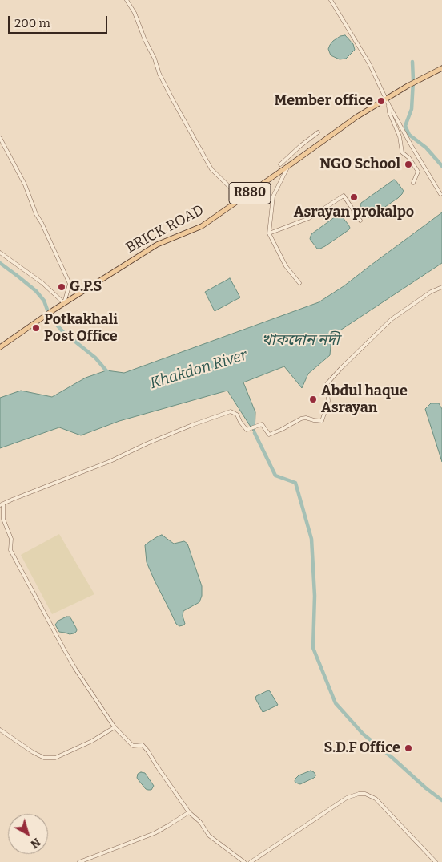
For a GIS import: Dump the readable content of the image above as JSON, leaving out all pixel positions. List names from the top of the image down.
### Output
{
  "streets": {
    "main road": ["R880", "BRICK ROAD"]
  },
  "water": ["খাকদোন নদী", "Khakdon River"],
  "places": [
    "Member office",
    "NGO School",
    "Asrayan prokalpo",
    "G.P.S",
    "Potkakhali Post Office",
    "Abdul haque Asrayan",
    "S.D.F Office"
  ],
  "scale_bar": "200 m",
  "north": "bottom right"
}
